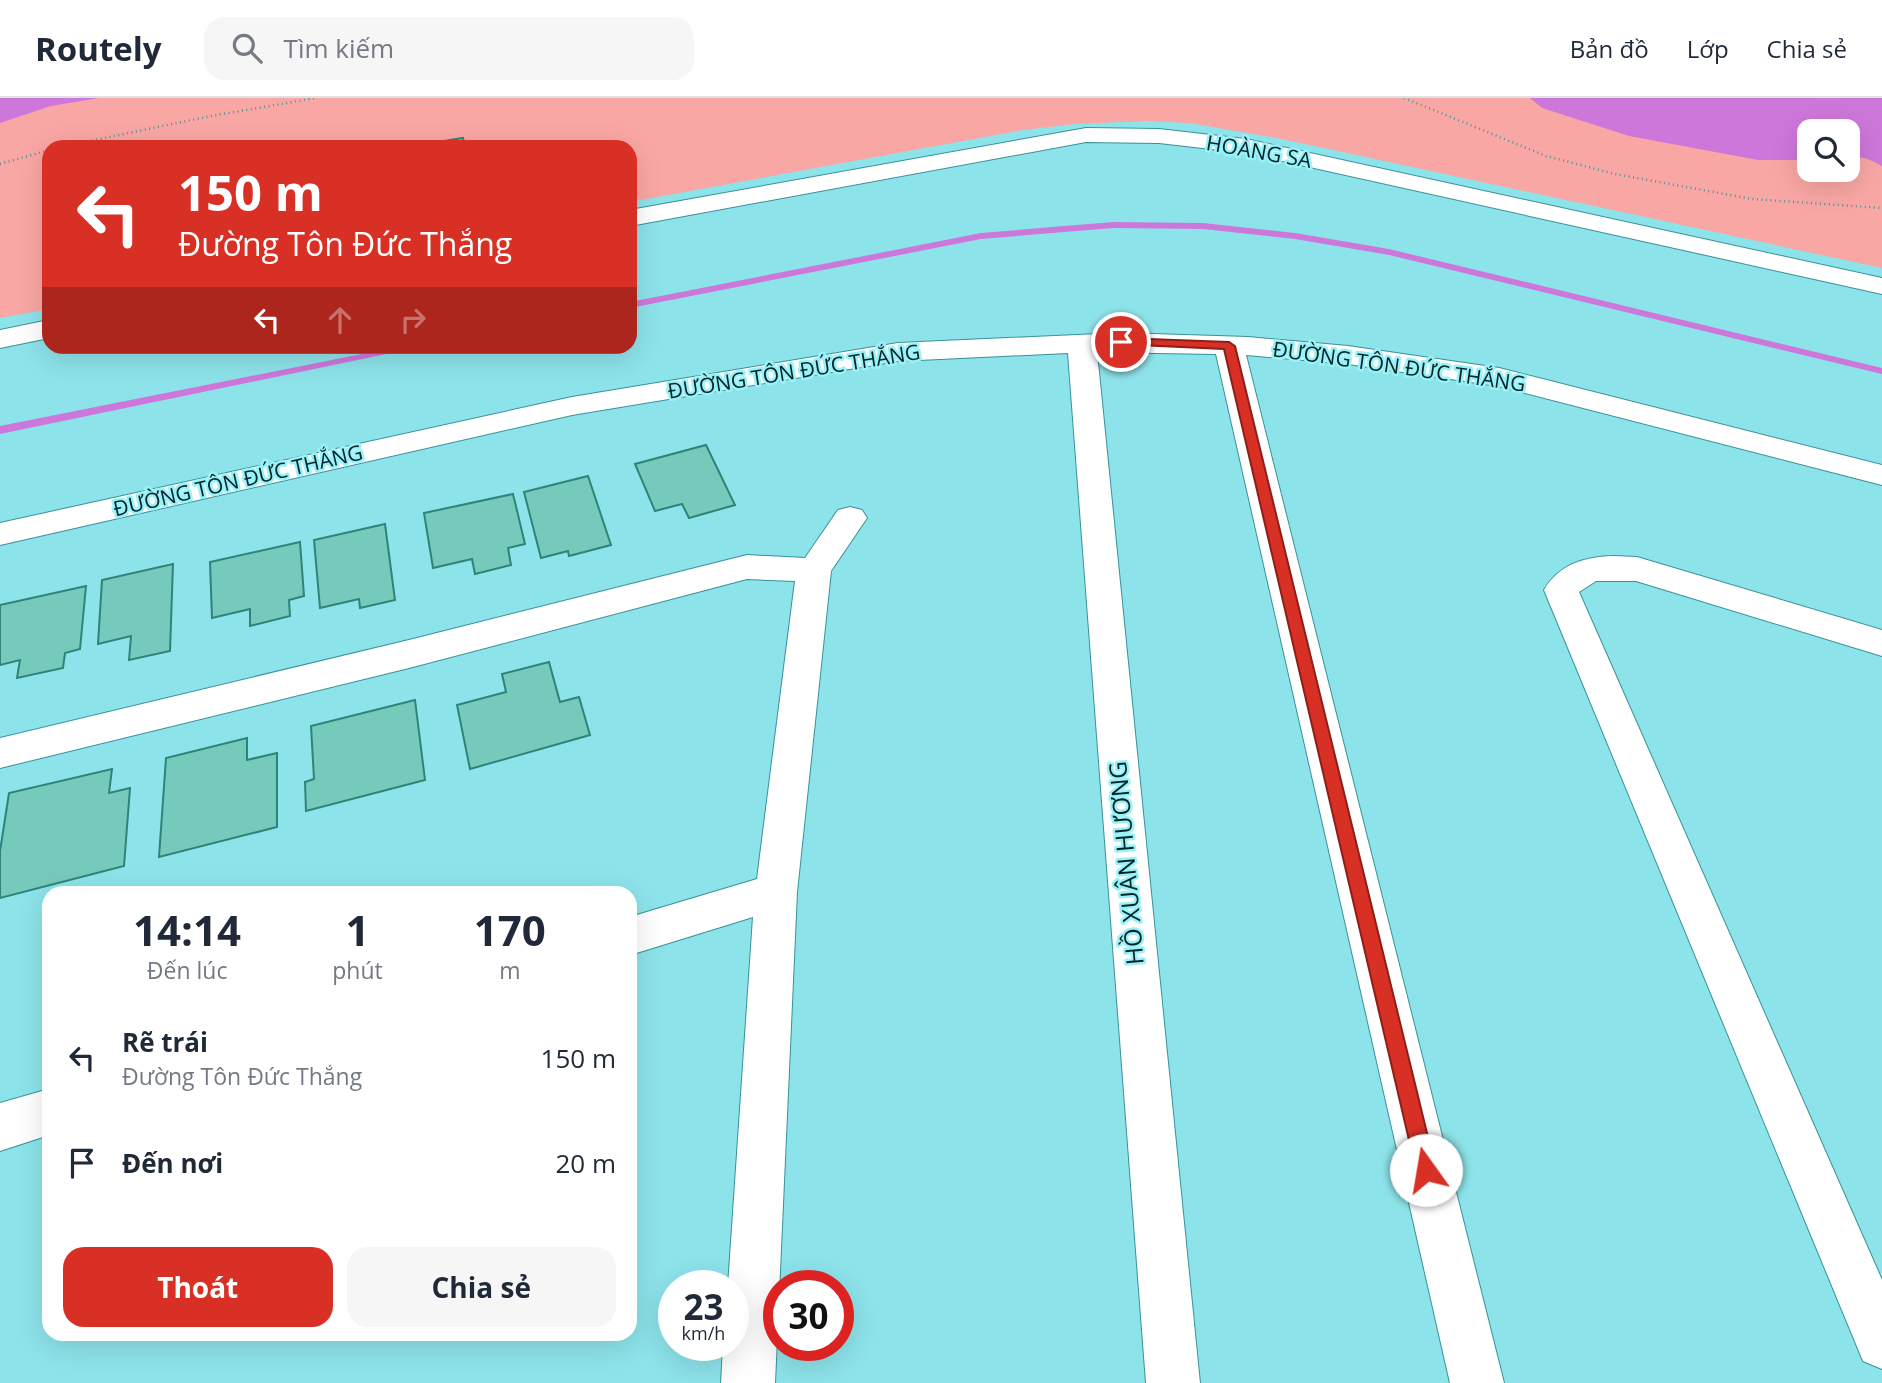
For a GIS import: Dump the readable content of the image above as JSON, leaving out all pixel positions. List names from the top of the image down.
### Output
{
  "streets": {
    "street": ["HOÀNG SA", "ĐƯỜNG TÔN ĐỨC THẮNG", "HỒ XUÂN HƯƠNG"]
  },
  "crossings": [
    ["ĐƯỜNG TÔN ĐỨC THẮNG", "HỒ XUÂN HƯƠNG"]
  ],
  "page": {
    "header": "Routely",
    "search": "Tìm kiếm",
    "nav": ["Bản đồ", "Lớp", "Chia sẻ"],
    "turn": ["150 m", "Đường Tôn Đức Thắng"],
    "eta": [
      "14:14",
      "Đến lúc",
      "1",
      "phút",
      "170",
      "m"
    ],
    "list": [
      {
        "name": "Rẽ trái",
        "note": "Đường Tôn Đức Thắng",
        "value": "150 m"
      },
      {
        "name": "Đến nơi",
        "value": "20 m"
      }
    ],
    "buttons": ["Thoát", "Chia sẻ"],
    "speed": "23 km/h",
    "limit": "30"
  }
}
